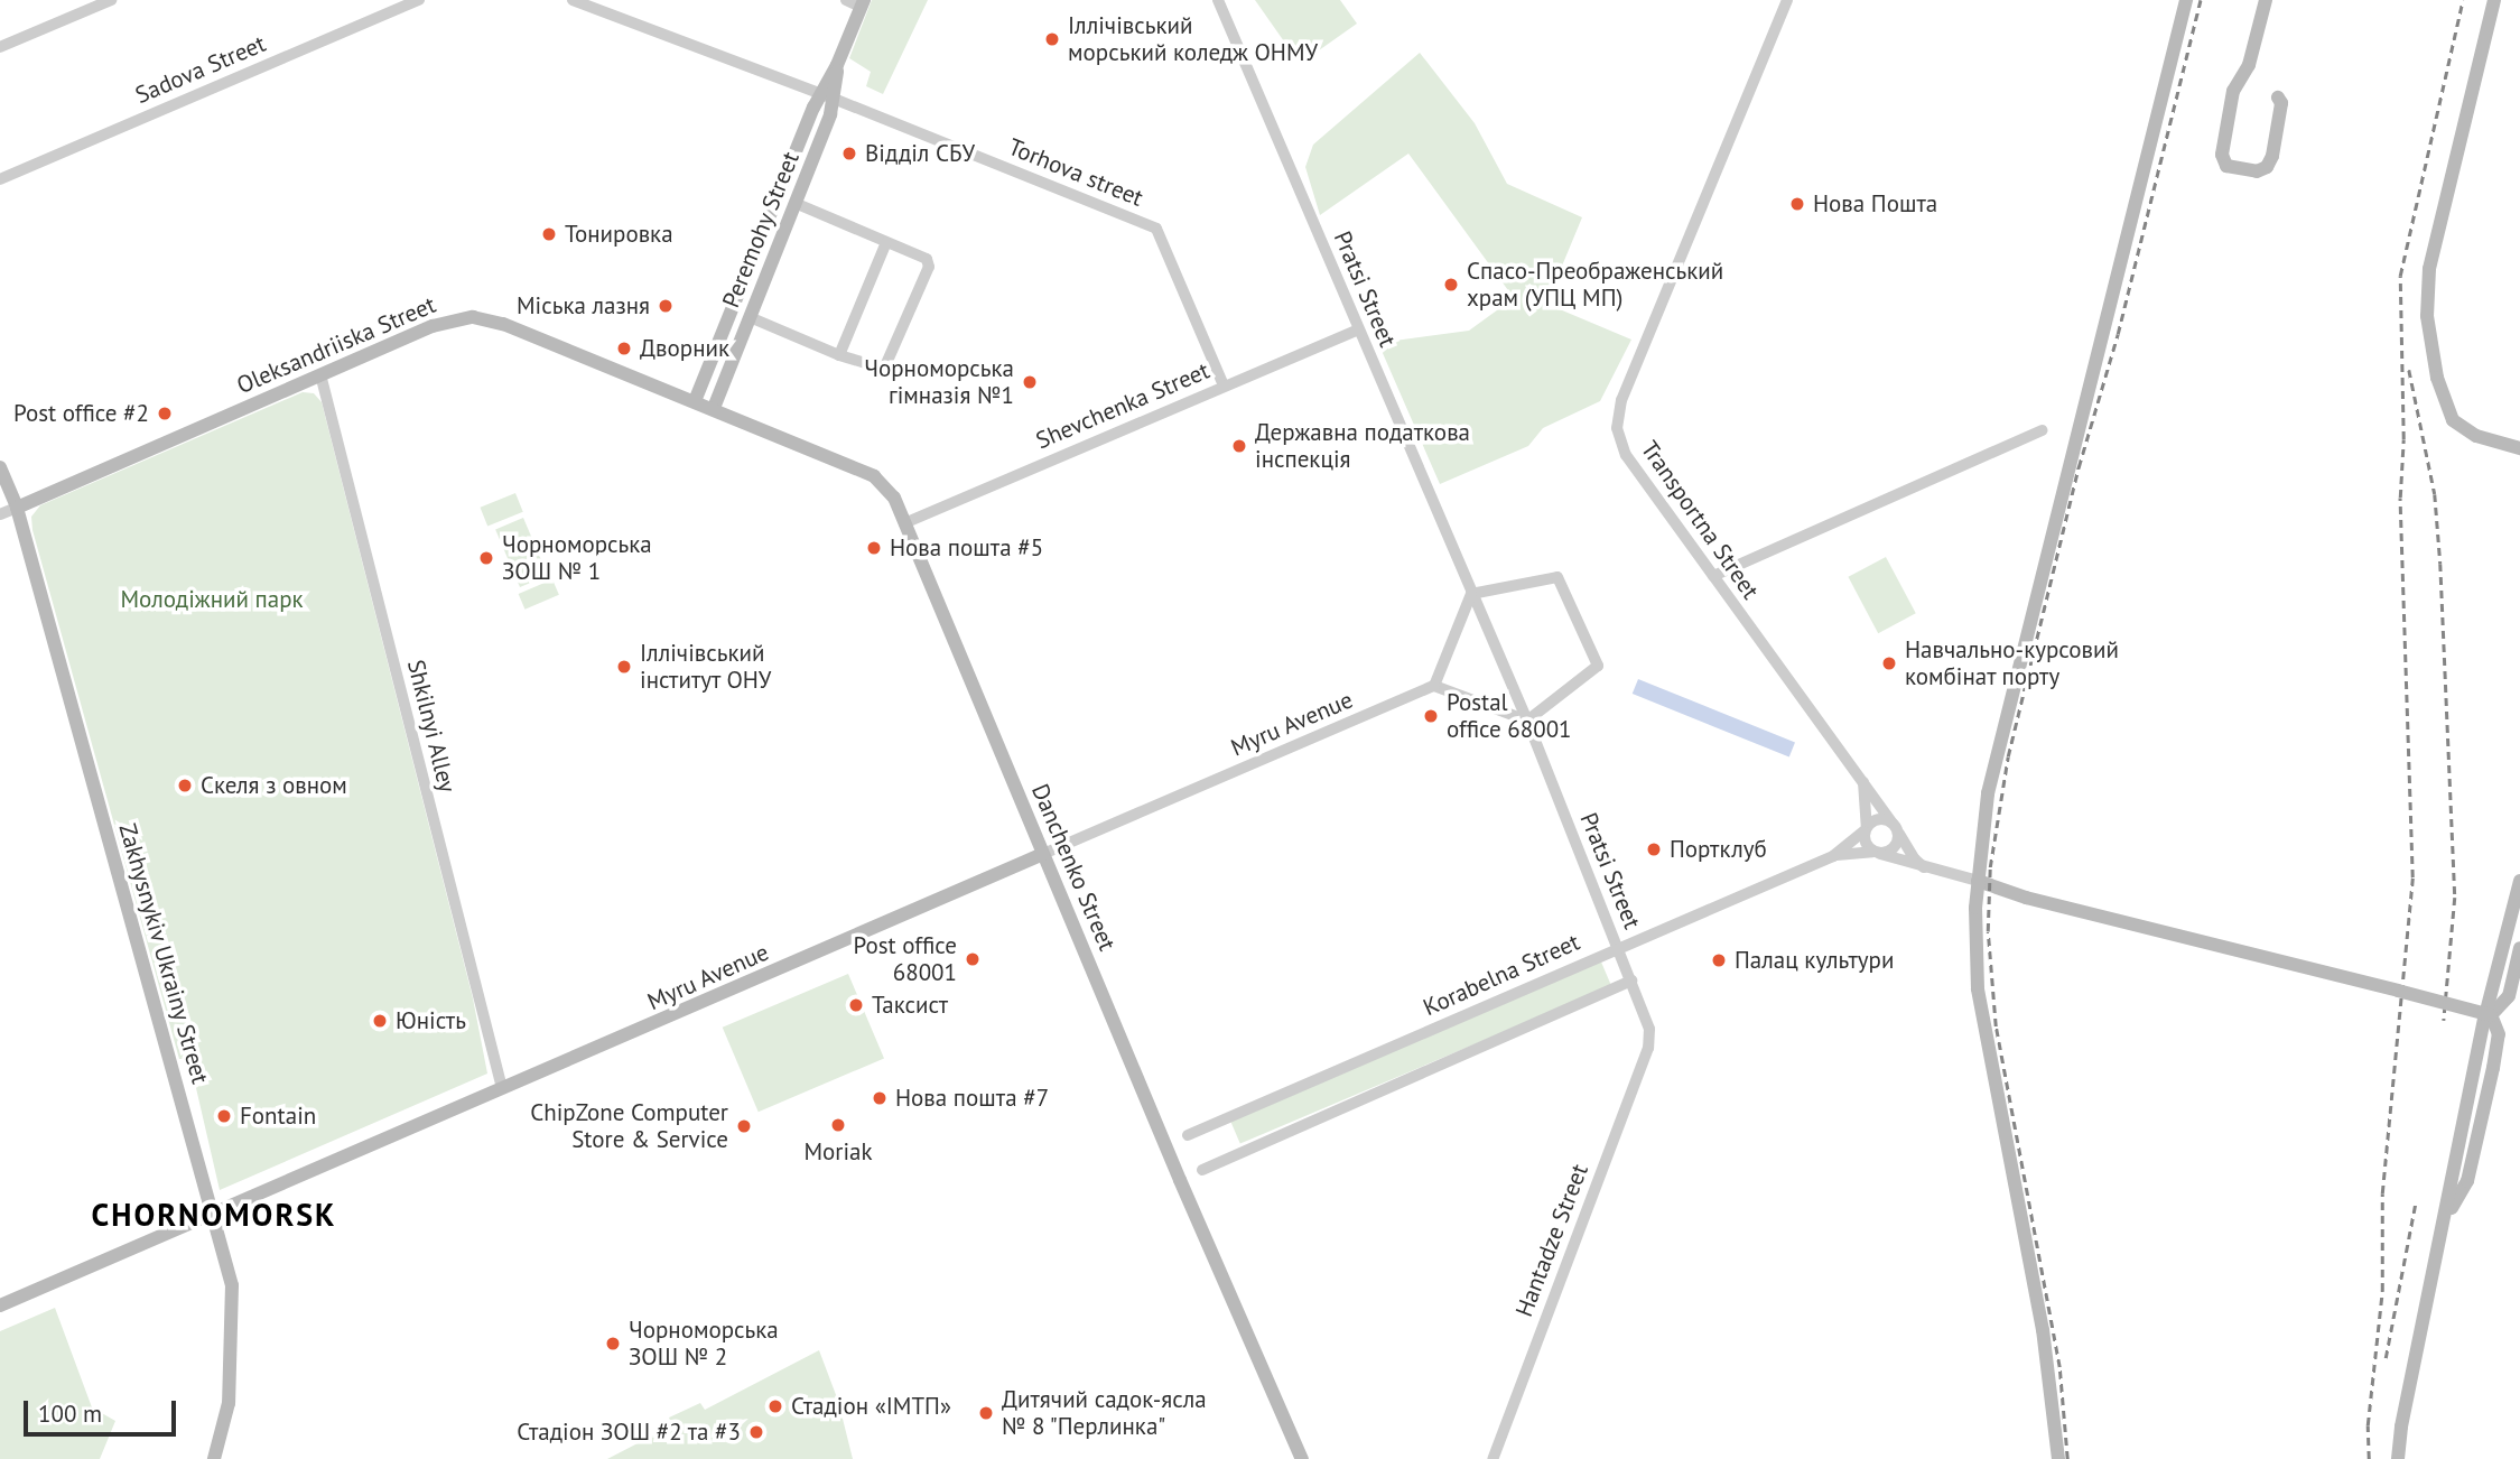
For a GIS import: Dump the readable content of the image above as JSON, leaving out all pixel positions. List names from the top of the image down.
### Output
{
  "streets": {
    "street": [
      "Sadova Street",
      "Torhova street",
      "Peremohy Street",
      "Pratsi Street",
      "Oleksandriiska Street",
      "Shevchenka Street",
      "Transportna Street",
      "Myru Avenue",
      "Shkilnyi Alley",
      "Danchenko Street",
      "Zakhysnykiv Ukrainy Street",
      "Korabelna Street",
      "Hantadze Street"
    ]
  },
  "crossings": [
    ["Torhova street", "Peremohy Street"],
    ["Torhova street", "Shevchenka Street"],
    ["Peremohy Street", "Oleksandriiska Street"],
    ["Peremohy Street", "Danchenko Street"],
    ["Pratsi Street", "Shevchenka Street"],
    ["Pratsi Street", "Korabelna Street"],
    ["Pratsi Street", "Hantadze Street"],
    ["Oleksandriiska Street", "Shkilnyi Alley"],
    ["Oleksandriiska Street", "Danchenko Street"],
    ["Oleksandriiska Street", "Zakhysnykiv Ukrainy Street"],
    ["Shevchenka Street", "Danchenko Street"],
    ["Myru Avenue", "Shkilnyi Alley"],
    ["Myru Avenue", "Danchenko Street"],
    ["Myru Avenue", "Zakhysnykiv Ukrainy Street"]
  ],
  "districts": ["CHORNOMORSK"],
  "parks": ["Молодіжний парк"],
  "places": [
    "Іллічівський морський коледж ОНМУ",
    "Відділ СБУ",
    "Нова Пошта",
    "Тонировка",
    "Спасо-Преображенський храм (УПЦ МП)",
    "Міська лазня",
    "Дворник",
    "Чорноморська гімназія №1",
    "Post office #2",
    "Державна податкова інспекція",
    "Нова пошта #5",
    "Чорноморська ЗОШ № 1",
    "Навчально-курсовий комбінат порту",
    "Іллічівський інститут ОНУ",
    "Postal office 68001",
    "Скеля з овном",
    "Портклуб",
    "Post office 68001",
    "Палац культури",
    "Таксист",
    "Юність",
    "Нова пошта #7",
    "Fontain",
    "Moriak",
    "ChipZone Computer Store & Service",
    "Чорноморська ЗОШ № 2",
    "Стадіон «ІМТП»",
    "Дитячий садок-ясла № 8 \"Перлинка\"",
    "Стадіон ЗОШ #2 та #3"
  ],
  "scale_bar": "100 m"
}
